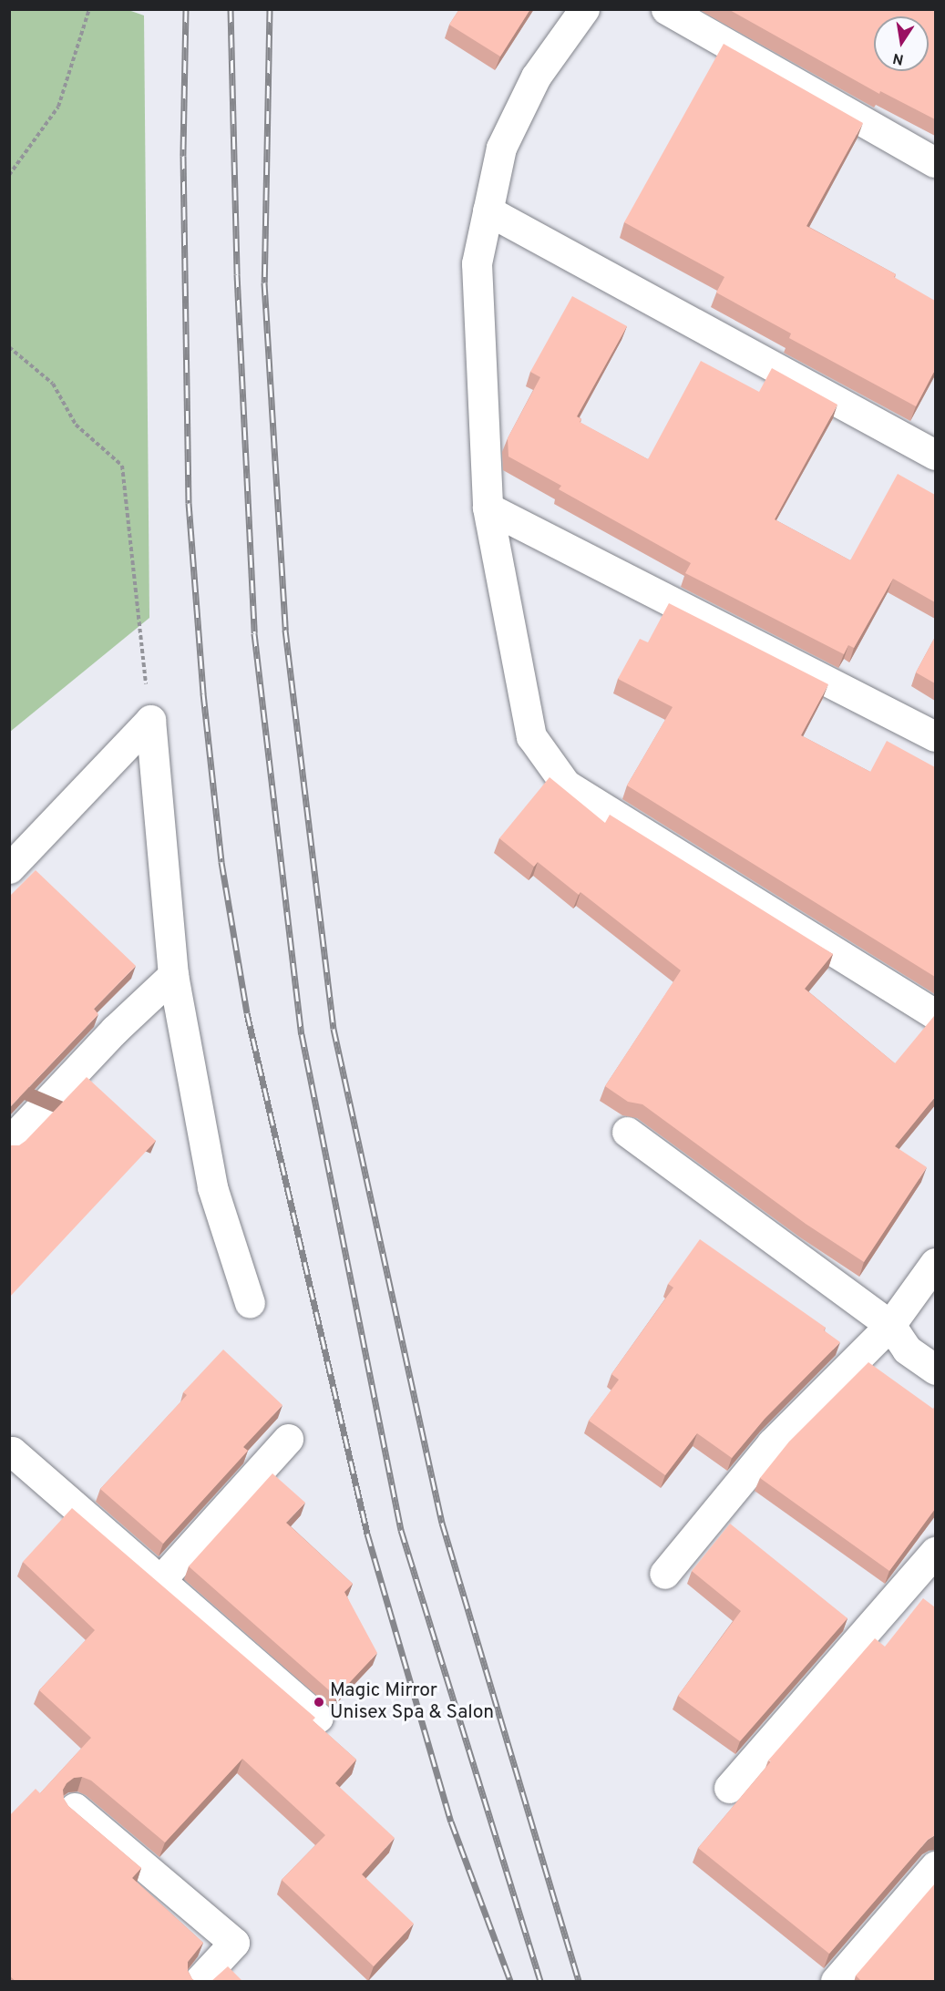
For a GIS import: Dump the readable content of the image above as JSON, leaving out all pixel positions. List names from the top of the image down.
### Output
{
  "places": ["Magic Mirror Unisex Spa & Salon"],
  "north": "bottom"
}
